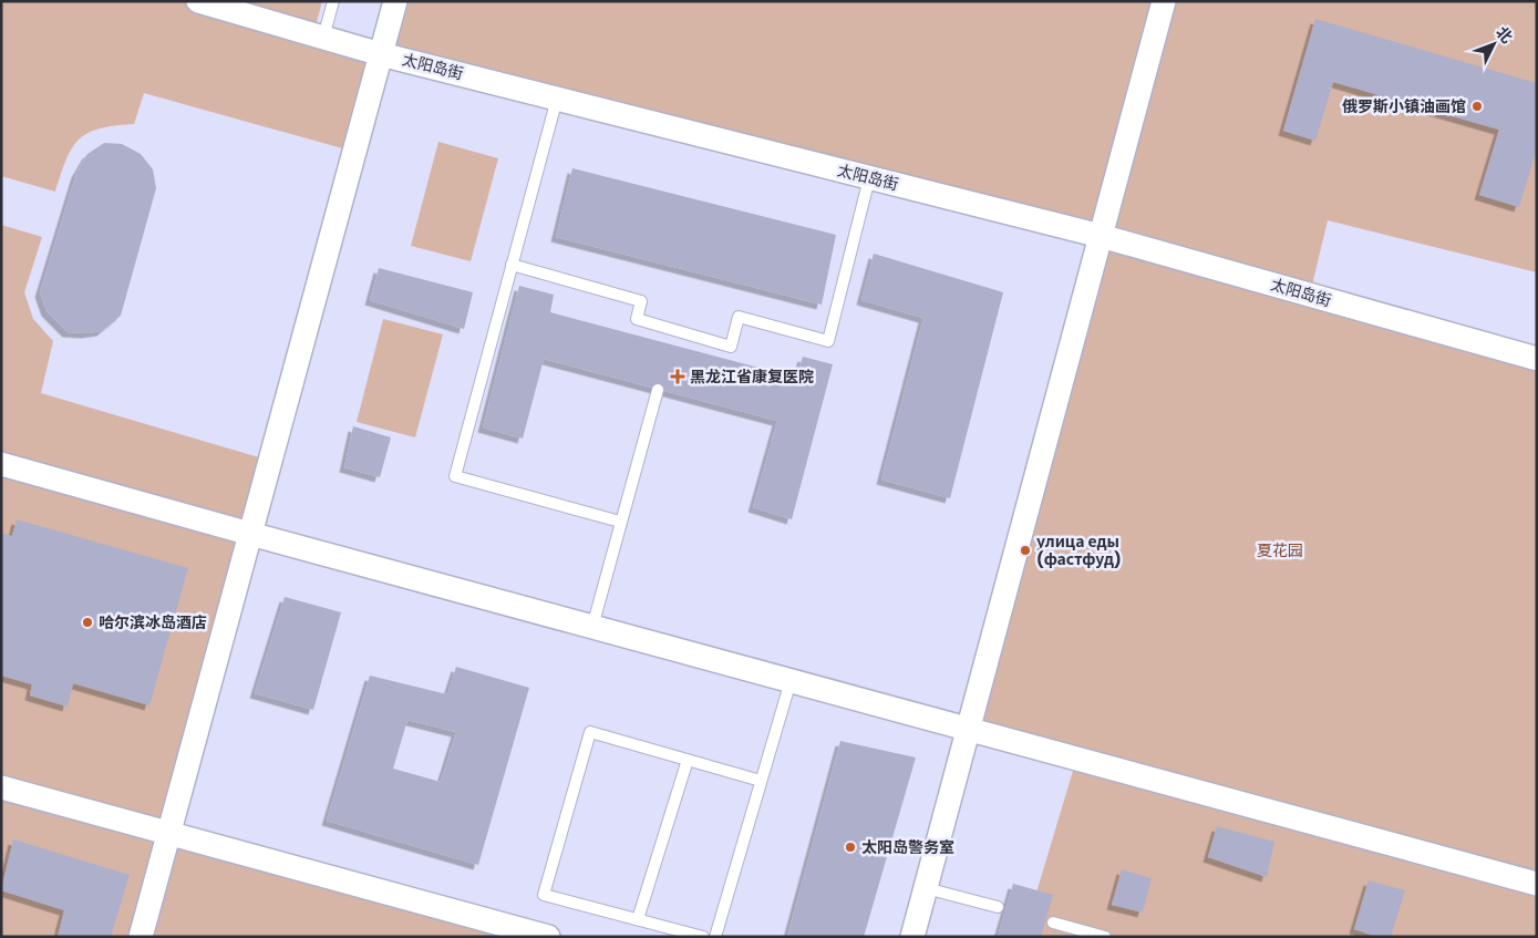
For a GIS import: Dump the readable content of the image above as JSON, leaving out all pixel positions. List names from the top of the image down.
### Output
{
  "streets": {
    "street": ["太阳岛街"]
  },
  "parks": ["夏花园"],
  "places": {
    "other": [
      "俄罗斯小镇油画馆",
      "улица еды (фастфуд)",
      "哈尔滨冰岛酒店",
      "太阳岛警务室"
    ],
    "health": ["黑龙江省康复医院"]
  },
  "north": "top right"
}
